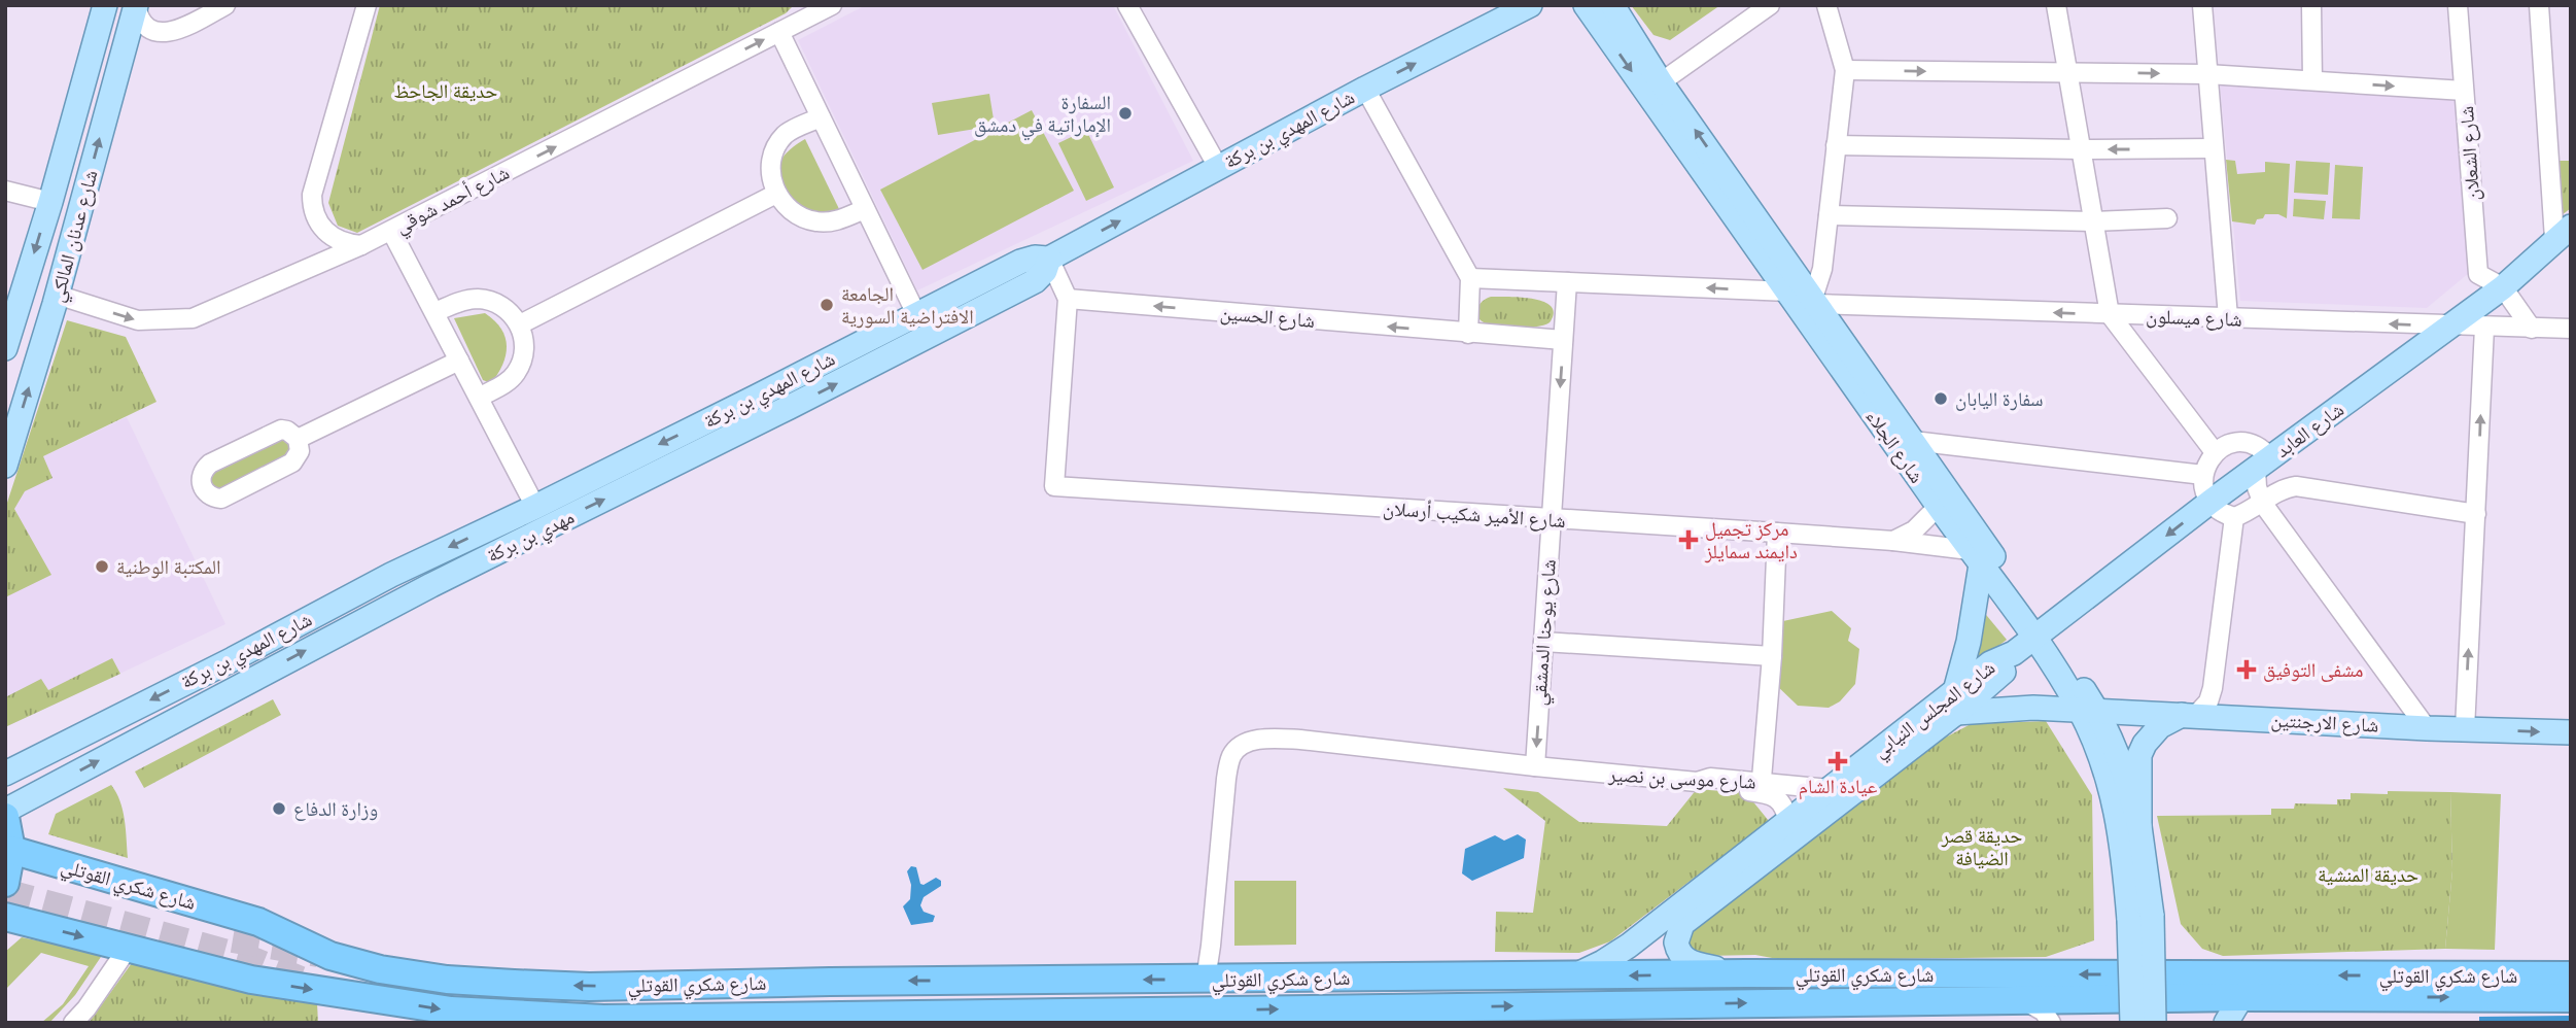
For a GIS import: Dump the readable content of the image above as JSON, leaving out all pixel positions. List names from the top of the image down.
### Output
{
  "streets": {
    "highway": ["شارع شكري القوتلي"],
    "main road": [
      "شارع المهدي بن بركة",
      "شارع عدنان المالكي",
      "شارع العابد",
      "شارع الجلاء",
      "مهدي بن بركة",
      "شارع المجلس النيابي",
      "شارع الارجنتين"
    ],
    "street": [
      "شارع الشعلان",
      "شارع أحمد شوقي",
      "شارع الحسين",
      "شارع ميسلون",
      "شارع الأمير شكيب أرسلان",
      "شارع يوحنا الدمشقي",
      "شارع موسى بن نصير"
    ]
  },
  "crossings": [
    ["شارع المهدي بن بركة", "مهدي بن بركة"],
    ["شارع الشعلان", "شارع العابد"],
    ["شارع أحمد شوقي", "شارع عدنان المالكي"],
    ["شارع الحسين", "شارع الأمير شكيب أرسلان"],
    ["شارع الحسين", "شارع يوحنا الدمشقي"],
    ["شارع ميسلون", "شارع العابد"],
    ["شارع ميسلون", "شارع الجلاء"],
    ["شارع العابد", "شارع الجلاء"],
    ["شارع العابد", "شارع المجلس النيابي"],
    ["شارع الجلاء", "شارع الأمير شكيب أرسلان"],
    ["شارع الجلاء", "شارع المجلس النيابي"],
    ["شارع الجلاء", "شارع الارجنتين"],
    ["شارع الأمير شكيب أرسلان", "شارع يوحنا الدمشقي"],
    ["شارع يوحنا الدمشقي", "شارع موسى بن نصير"],
    ["شارع المجلس النيابي", "شارع الارجنتين"],
    ["شارع المجلس النيابي", "شارع موسى بن نصير"],
    ["شارع المجلس النيابي", "شارع شكري القوتلي"],
    ["شارع موسى بن نصير", "شارع شكري القوتلي"]
  ],
  "one_way": ["شارع الحسين", "مهدي بن بركة", "شارع يوحنا الدمشقي"],
  "parks": ["حديقة الجاحظ", "حديقة قصر الضيافة", "حديقة المنشية"],
  "places": {
    "other": [
      "السفارة الإماراتية في دمشق",
      "الجامعة الافتراضية السورية",
      "سفارة اليابان",
      "المكتبة الوطنية",
      "وزارة الدفاع"
    ],
    "health": ["مركز تجميل دايمند سمايلز", "مشفى التوفيق", "عيادة الشام"]
  }
}
